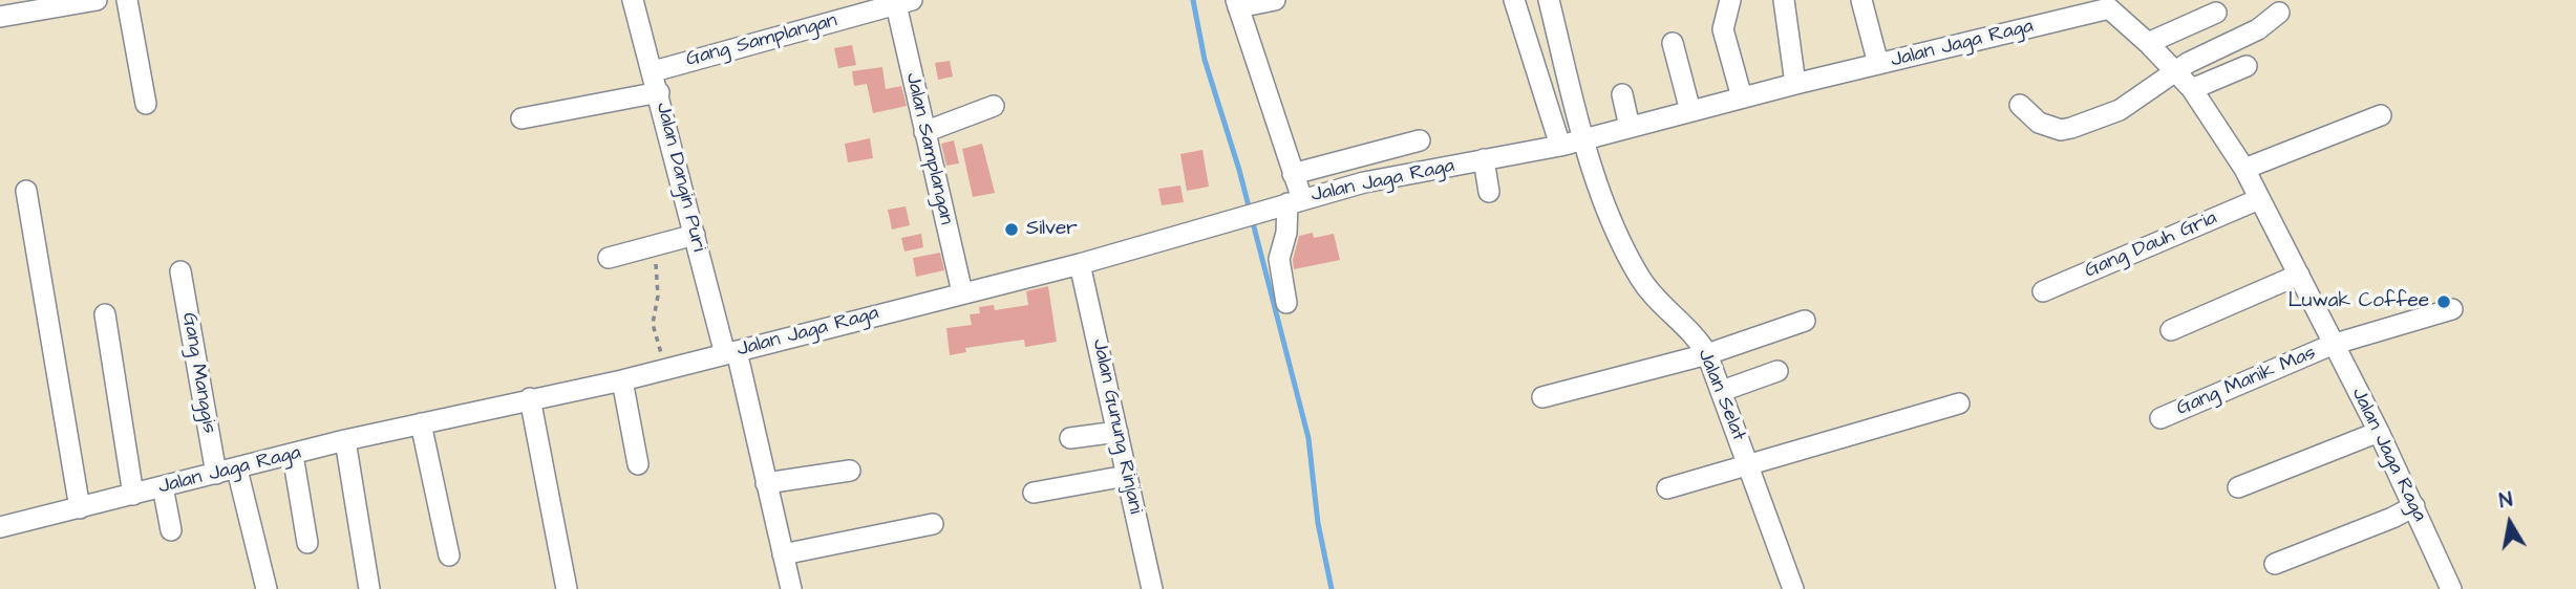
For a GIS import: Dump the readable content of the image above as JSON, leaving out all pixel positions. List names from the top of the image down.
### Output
{
  "streets": {
    "street": [
      "Gang Samplangan",
      "Jalan Jaga Raga",
      "Jalan Samplangan",
      "Jalan Dangin Puri",
      "Gang Dauh Gria",
      "Gang Manggis",
      "Gang Manik Mas",
      "Jalan Selat",
      "Jalan Gunung Rinjani"
    ]
  },
  "crossings": [
    ["Gang Samplangan", "Jalan Samplangan"],
    ["Gang Samplangan", "Jalan Dangin Puri"],
    ["Jalan Jaga Raga", "Jalan Samplangan"],
    ["Jalan Jaga Raga", "Jalan Dangin Puri"],
    ["Jalan Jaga Raga", "Gang Dauh Gria"],
    ["Jalan Jaga Raga", "Gang Manggis"],
    ["Jalan Jaga Raga", "Gang Manik Mas"],
    ["Jalan Jaga Raga", "Jalan Selat"],
    ["Jalan Jaga Raga", "Jalan Gunung Rinjani"]
  ],
  "places": ["Silver", "Luwak Coffee"],
  "north": "top"
}
